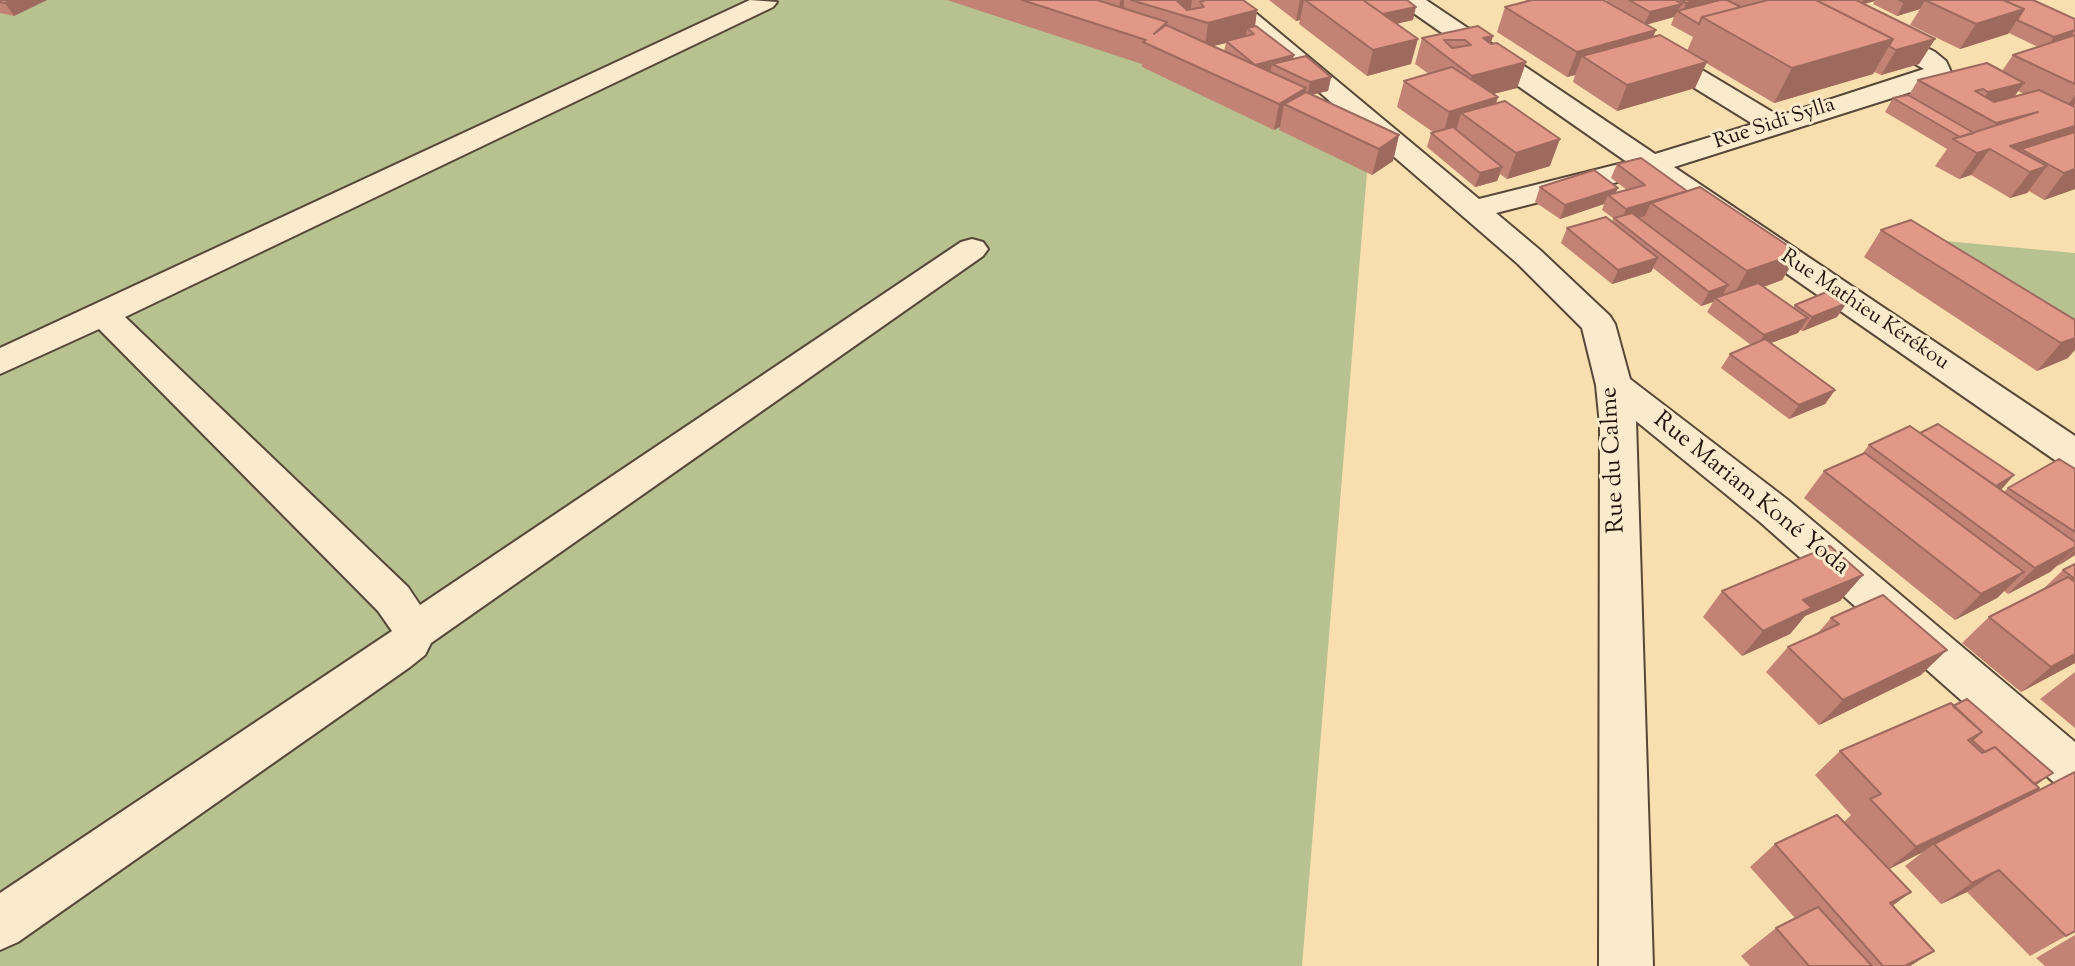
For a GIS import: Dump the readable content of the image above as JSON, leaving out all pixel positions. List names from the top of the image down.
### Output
{
  "streets": {
    "street": [
      "Rue Sidi Sylla",
      "Rue Mathieu Kérékou",
      "Rue du Calme",
      "Rue Mariam Koné Yoda"
    ]
  },
  "crossings": [
    ["Rue Sidi Sylla", "Rue Mathieu Kérékou"],
    ["Rue Sidi Sylla", "Rue du Calme"],
    ["Rue du Calme", "Rue Mariam Koné Yoda"]
  ]
}
